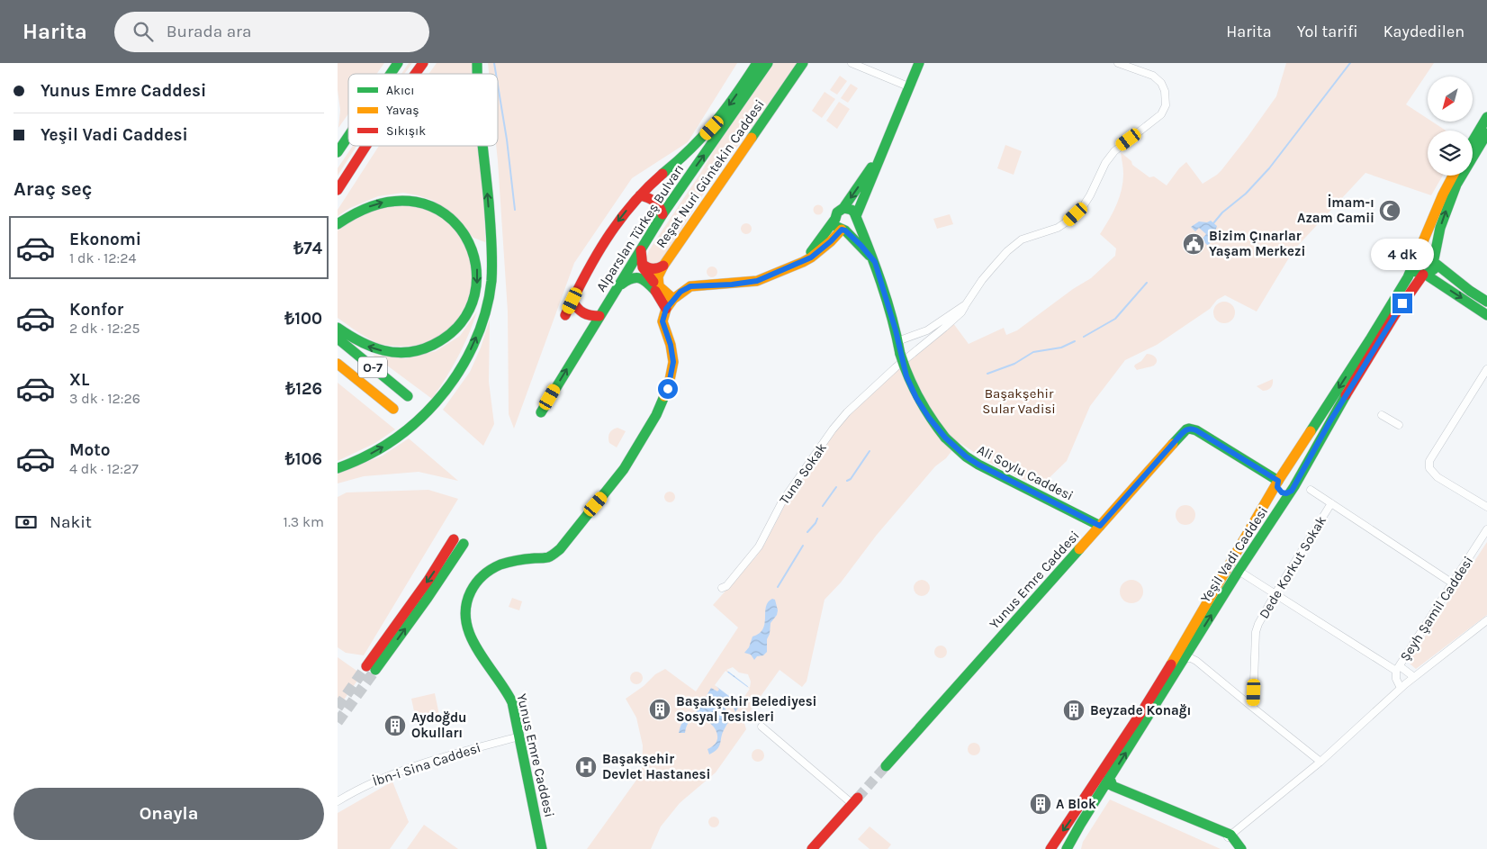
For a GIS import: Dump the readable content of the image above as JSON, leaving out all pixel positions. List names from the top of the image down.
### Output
{
  "streets": {
    "main road": [
      "Reşat Nuri Güntekin Caddesi",
      "Alparslan Türkeş Bulvarı",
      "O-7",
      "Ali Soylu Caddesi",
      "Yeşil Vadi Caddesi",
      "Yunus Emre Caddesi"
    ],
    "street": [
      "Tuna Sokak",
      "Dede Korkut Sokak",
      "Şeyh Şamil Caddesi",
      "İbn-i Sina Caddesi"
    ]
  },
  "crossings": [
    ["Ali Soylu Caddesi", "Yunus Emre Caddesi"],
    ["Yeşil Vadi Caddesi", "Yunus Emre Caddesi"],
    ["Yunus Emre Caddesi", "İbn-i Sina Caddesi"]
  ],
  "parks": ["Başakşehir Sular Vadisi"],
  "places": {
    "mosque": ["İmam-ı Azam Camii"],
    "public building": ["Bizim Çınarlar Yaşam Merkezi"],
    "building": [
      "Başakşehir Belediyesi Sosyal Tesisleri",
      "Beyzade Konağı",
      "Aydoğdu Okulları",
      "A Blok"
    ],
    "hospital": ["Başakşehir Devlet Hastanesi"]
  },
  "legend": ["Akıcı", "Yavaş", "Sıkışık"],
  "north": "bottom left",
  "page": {
    "header": "Harita",
    "search": "Burada ara",
    "nav": ["Harita", "Yol tarifi", "Kaydedilen"],
    "banner": ["Yunus Emre Caddesi", "Yeşil Vadi Caddesi"],
    "heading": "Araç seç",
    "list": [
      {
        "name": "Ekonomi",
        "note": "1 dk · 12:24",
        "value": "₺74"
      },
      {
        "name": "Konfor",
        "note": "2 dk · 12:25",
        "value": "₺100"
      },
      {
        "name": "XL",
        "note": "3 dk · 12:26",
        "value": "₺126"
      },
      {
        "name": "Moto",
        "note": "4 dk · 12:27",
        "value": "₺106"
      }
    ],
    "bubble": "4 dk",
    "pay": ["Nakit", "1.3 km"],
    "buttons": "Onayla"
  }
}
